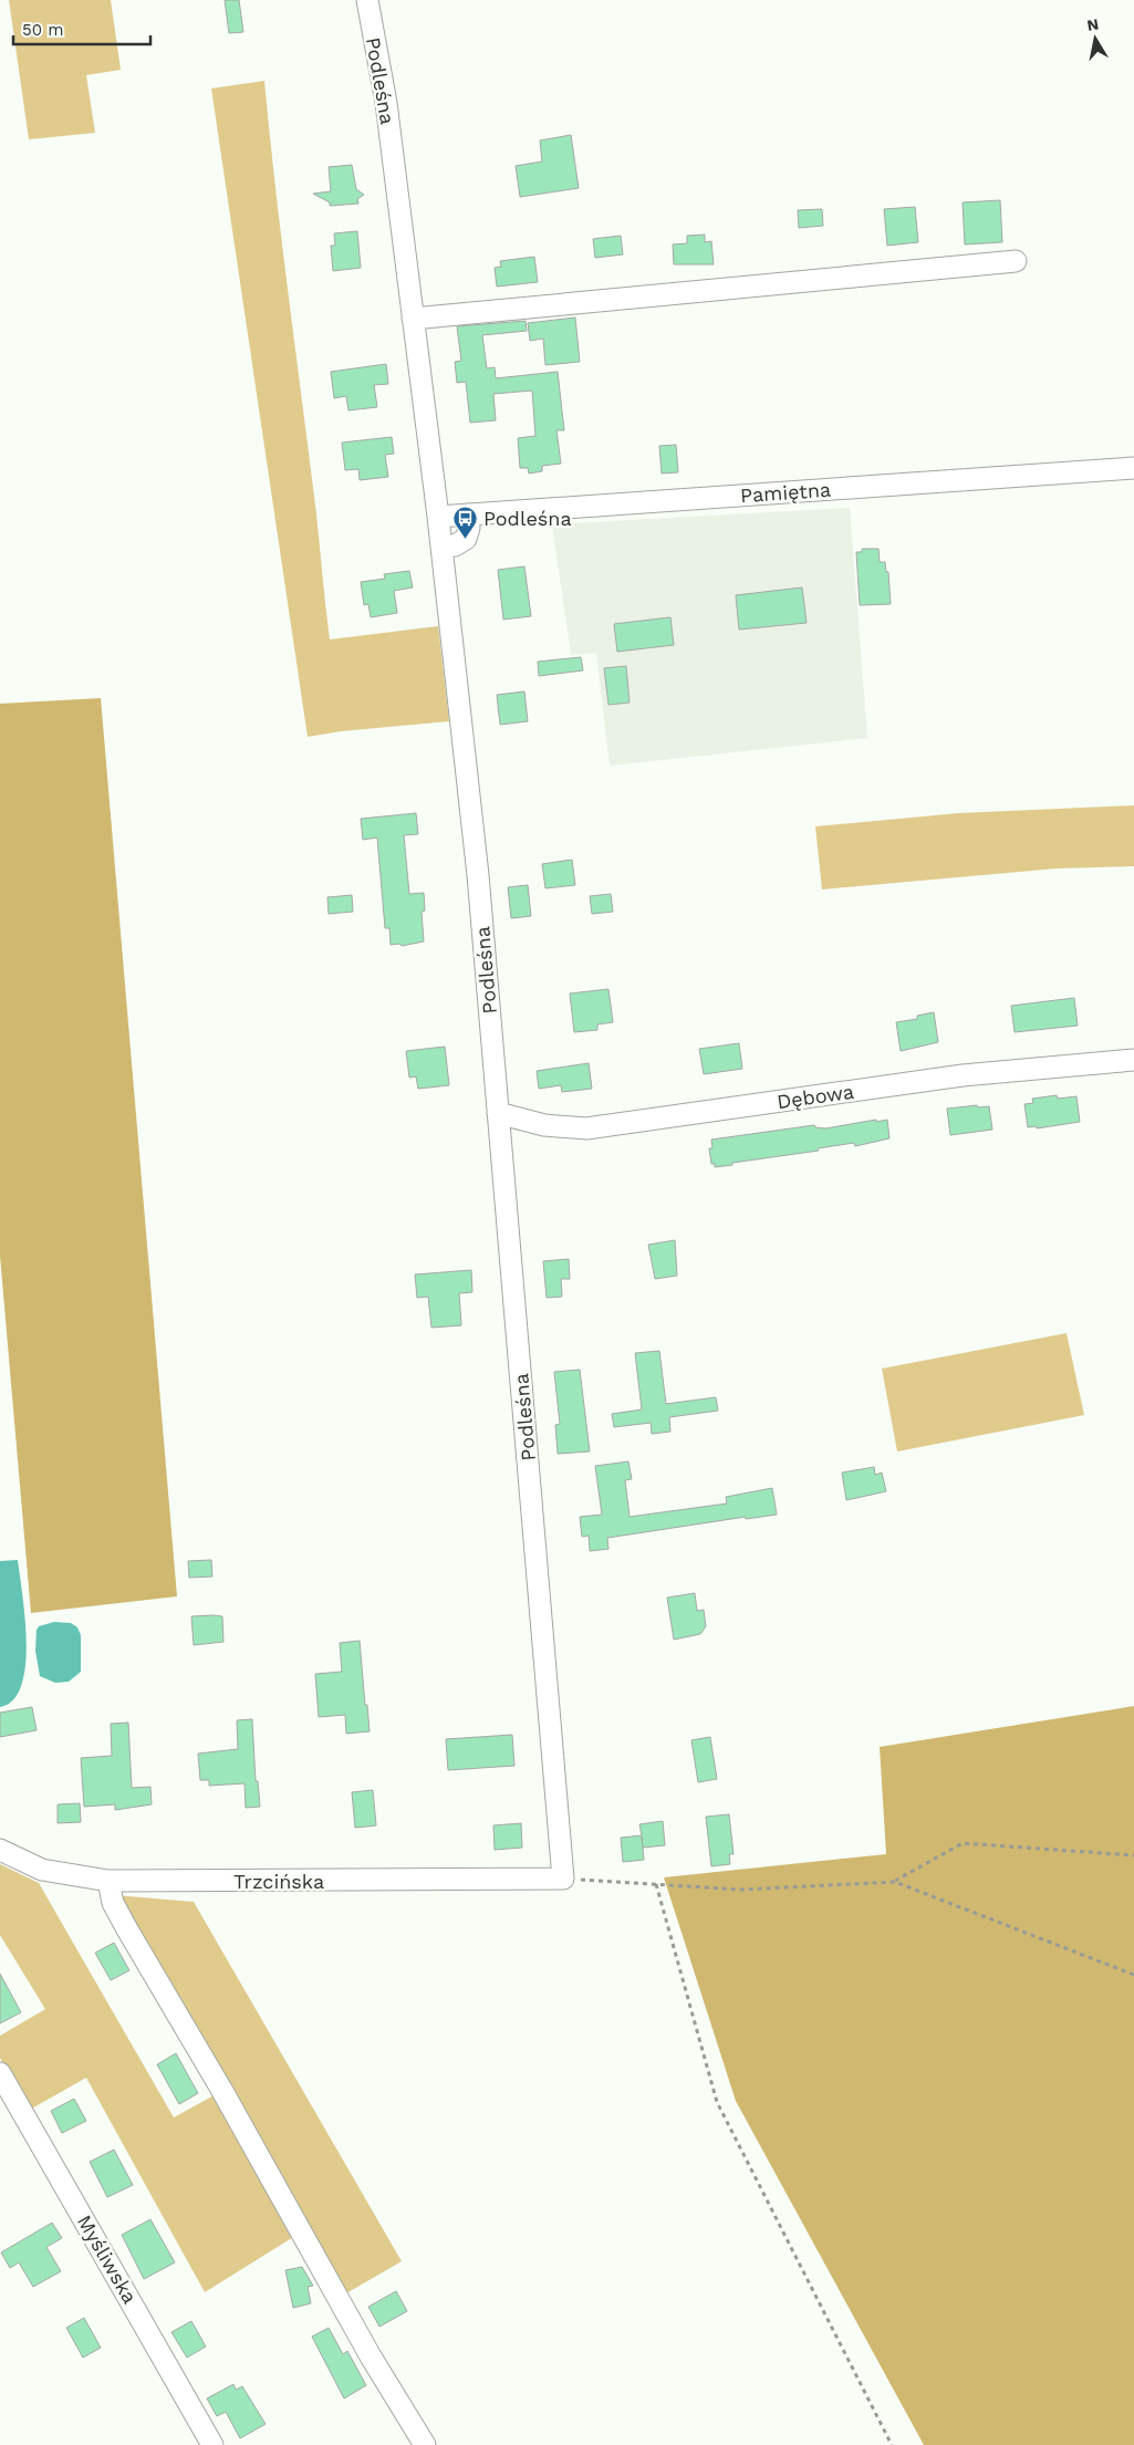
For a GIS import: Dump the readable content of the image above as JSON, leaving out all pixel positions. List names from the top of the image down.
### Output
{
  "streets": {
    "street": [
      "Podleśna",
      "Pamiętna",
      "Dębowa",
      "Trzcińska",
      "Myśliwska"
    ]
  },
  "crossings": [
    ["Podleśna", "Pamiętna"],
    ["Podleśna", "Dębowa"],
    ["Podleśna", "Trzcińska"]
  ],
  "places": {
    "bus stop": ["Podleśna"]
  },
  "scale_bar": "50 m",
  "north": "top"
}
